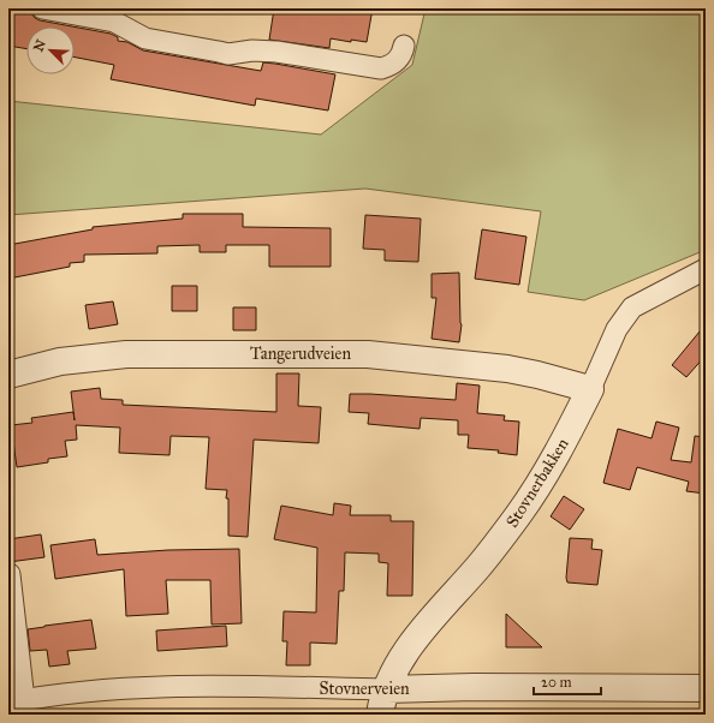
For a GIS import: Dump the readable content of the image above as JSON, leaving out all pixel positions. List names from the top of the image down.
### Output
{
  "streets": {
    "street": ["Tangerudveien", "Stovnerbakken", "Stovnerveien"]
  },
  "crossings": [
    ["Tangerudveien", "Stovnerbakken"],
    ["Stovnerbakken", "Stovnerveien"]
  ],
  "scale_bar": "20 m",
  "north": "top left"
}
